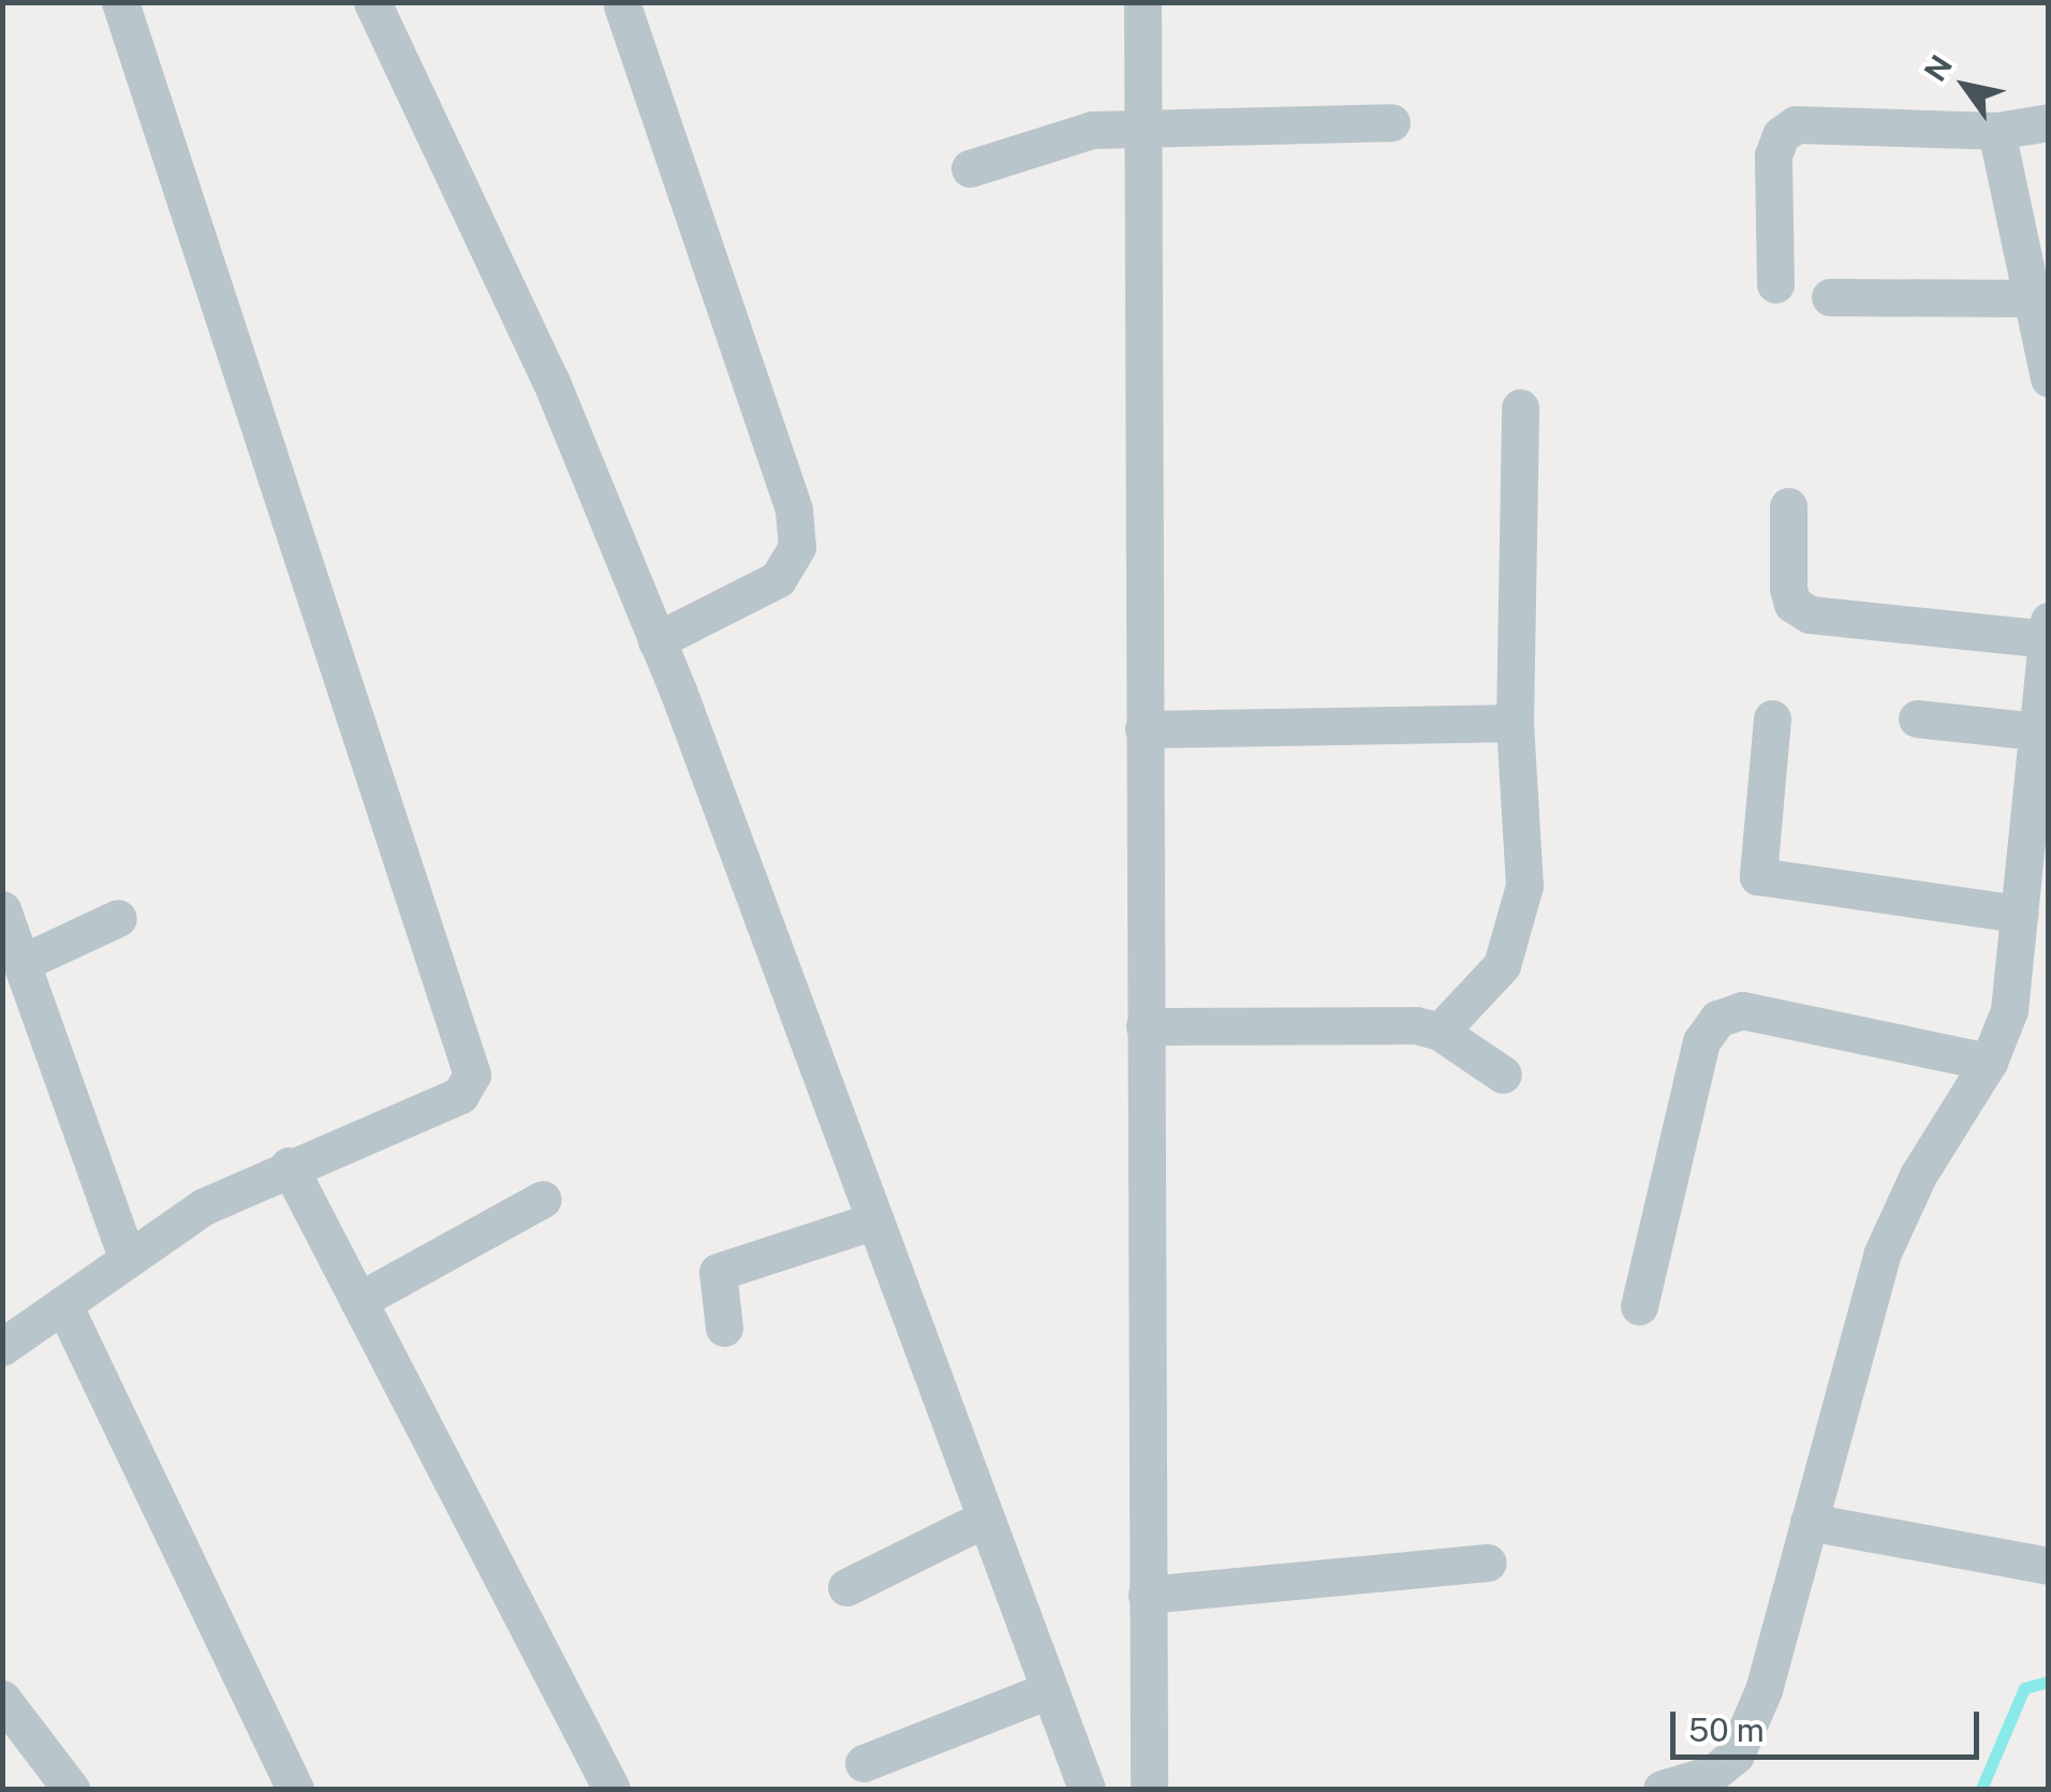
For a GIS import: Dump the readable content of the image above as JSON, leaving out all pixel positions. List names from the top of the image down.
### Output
{
  "scale_bar": "50 m",
  "north": "top left"
}
